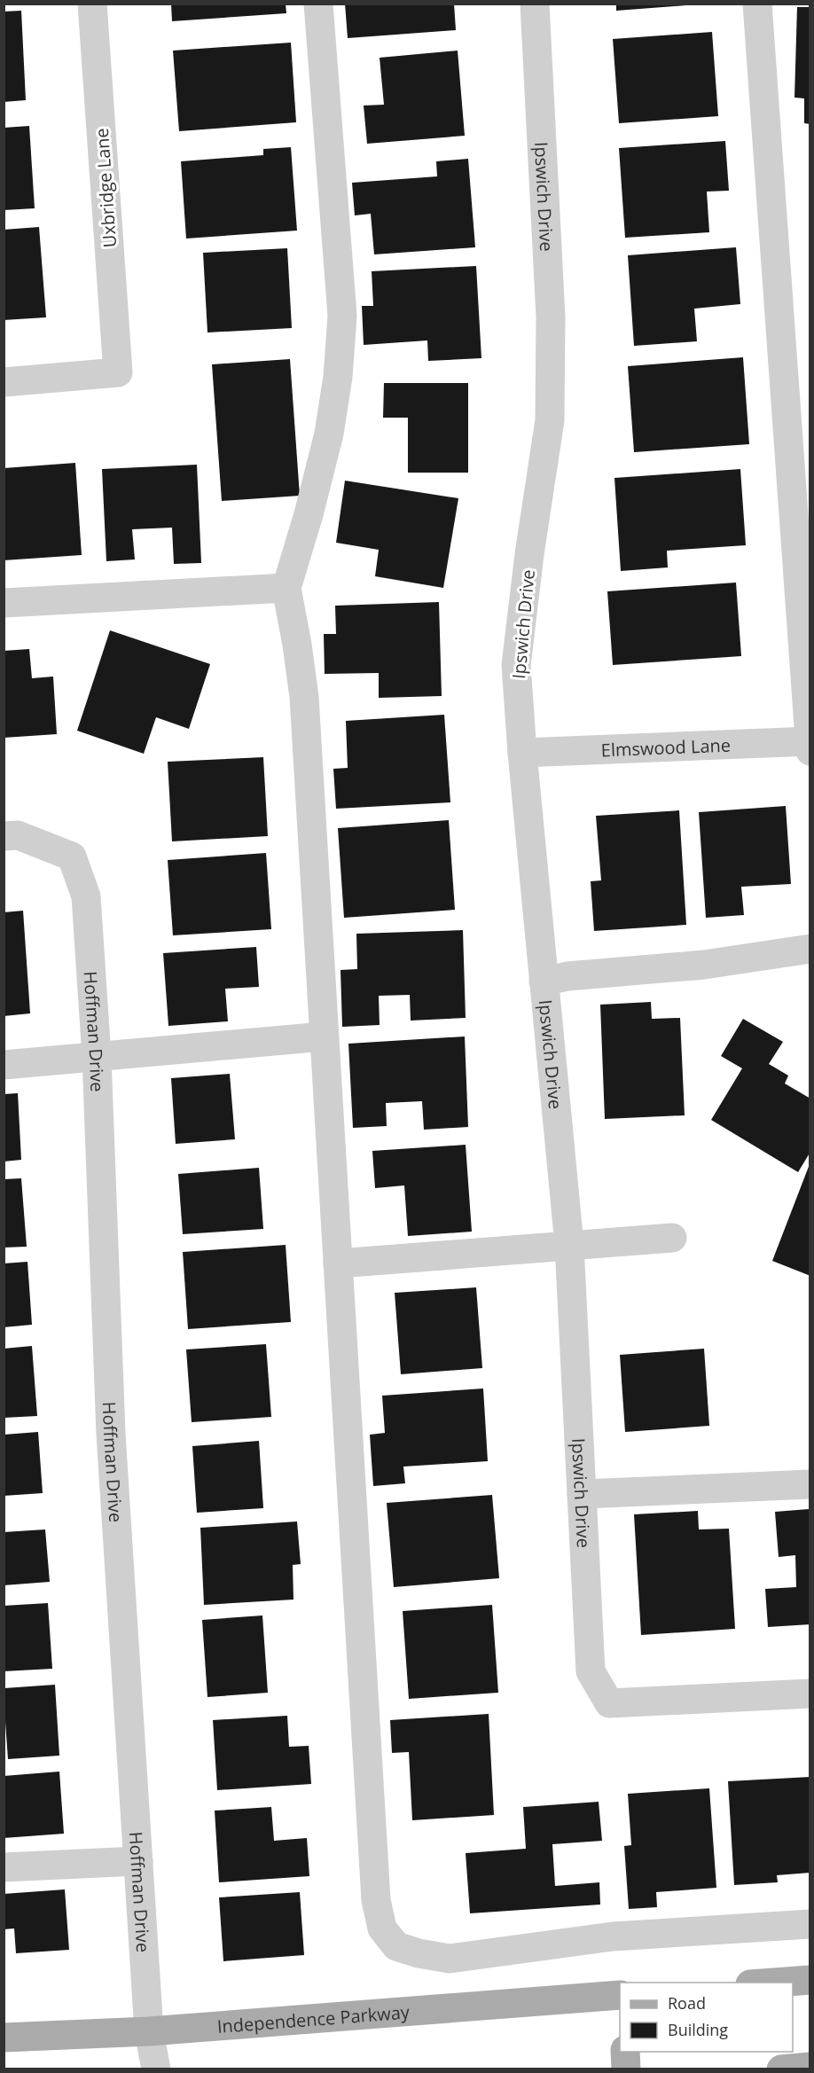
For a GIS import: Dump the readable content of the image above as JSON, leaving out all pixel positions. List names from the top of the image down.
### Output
{
  "streets": {
    "main road": ["Independence Parkway"],
    "street": [
      "Uxbridge Lane",
      "Ipswich Drive",
      "Elmswood Lane",
      "Hoffman Drive"
    ]
  },
  "crossings": [
    ["Ipswich Drive", "Elmswood Lane"],
    ["Hoffman Drive", "Independence Parkway"]
  ],
  "legend": ["Road", "Building"]
}
